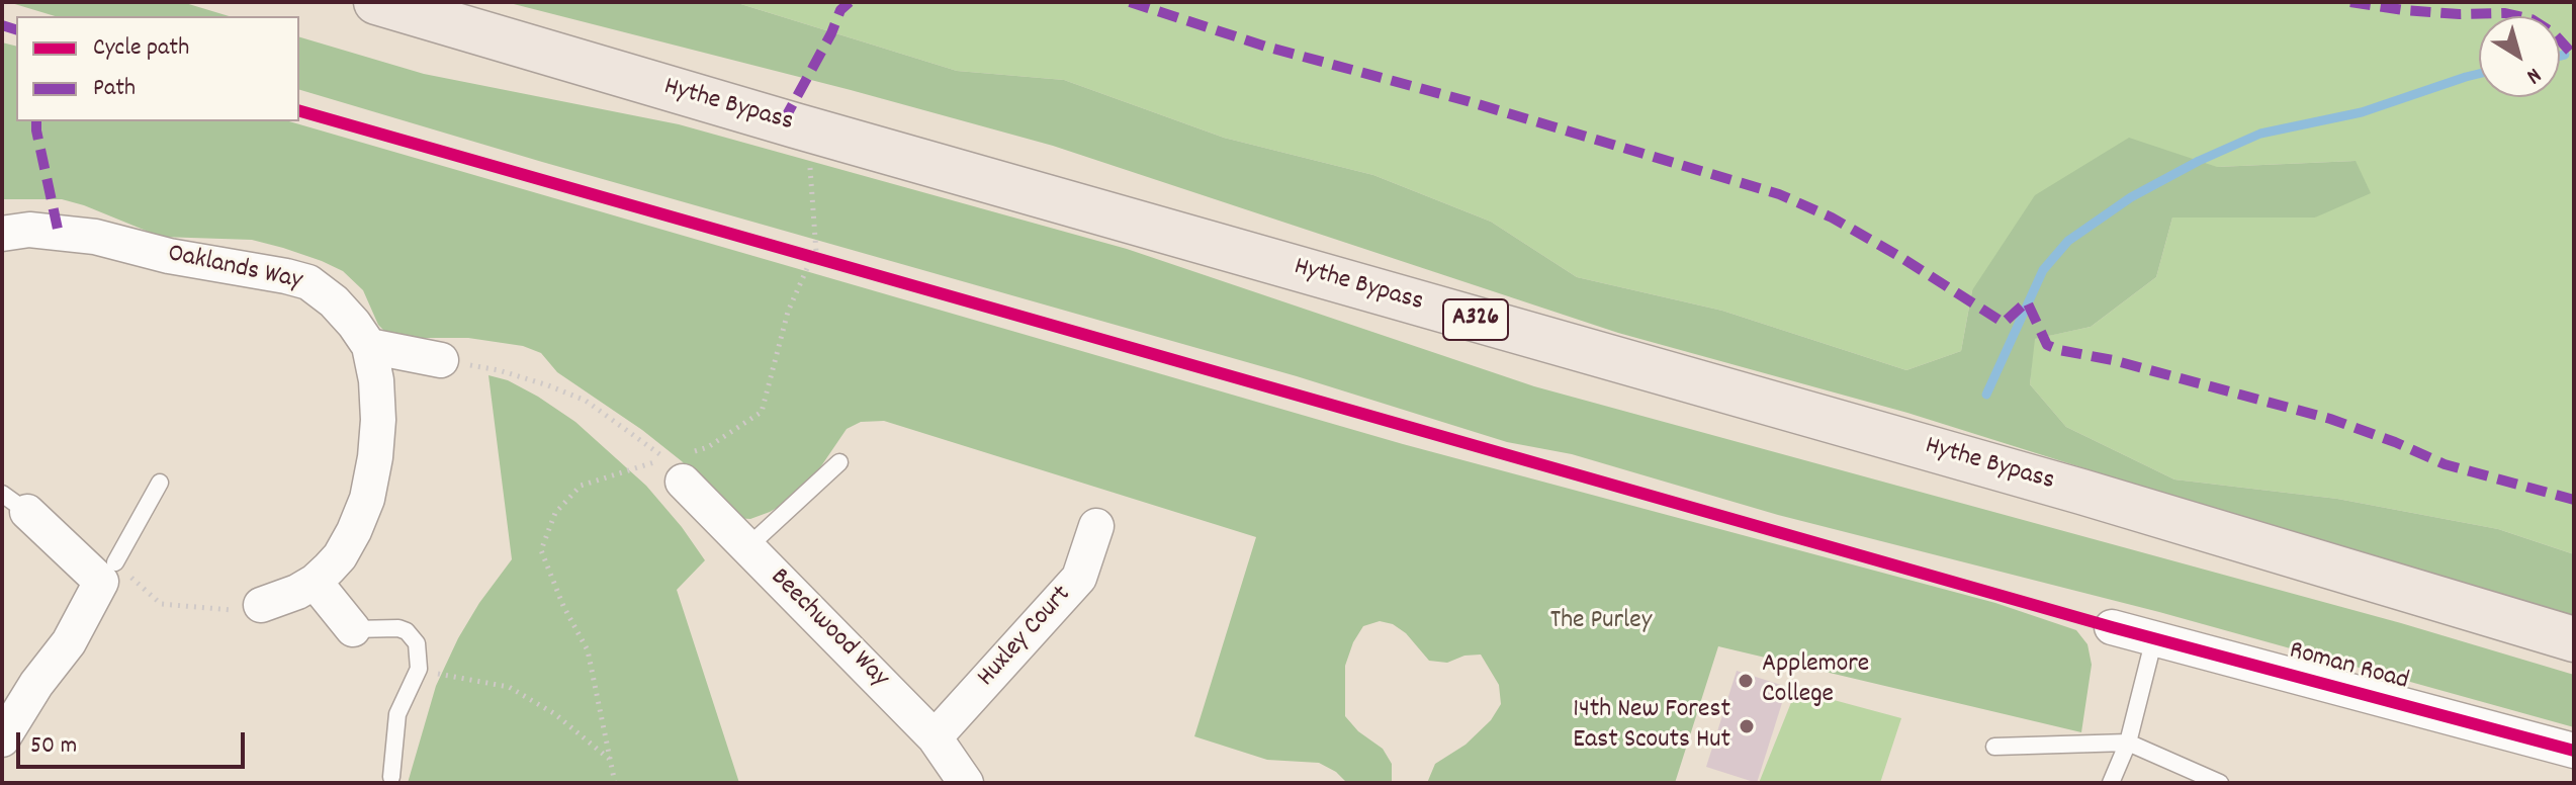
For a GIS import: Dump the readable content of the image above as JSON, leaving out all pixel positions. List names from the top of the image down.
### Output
{
  "streets": {
    "main road": ["Hythe Bypass", "A326"],
    "street": [
      "Oaklands Way",
      "Beechwood Way",
      "Huxley Court",
      "Roman Road"
    ]
  },
  "crossings": [
    ["Beechwood Way", "Huxley Court"]
  ],
  "parks": ["The Purley"],
  "places": ["Applemore College", "14th New Forest East Scouts Hut"],
  "legend": ["Cycle path", "Path"],
  "scale_bar": "50 m",
  "north": "bottom right"
}
